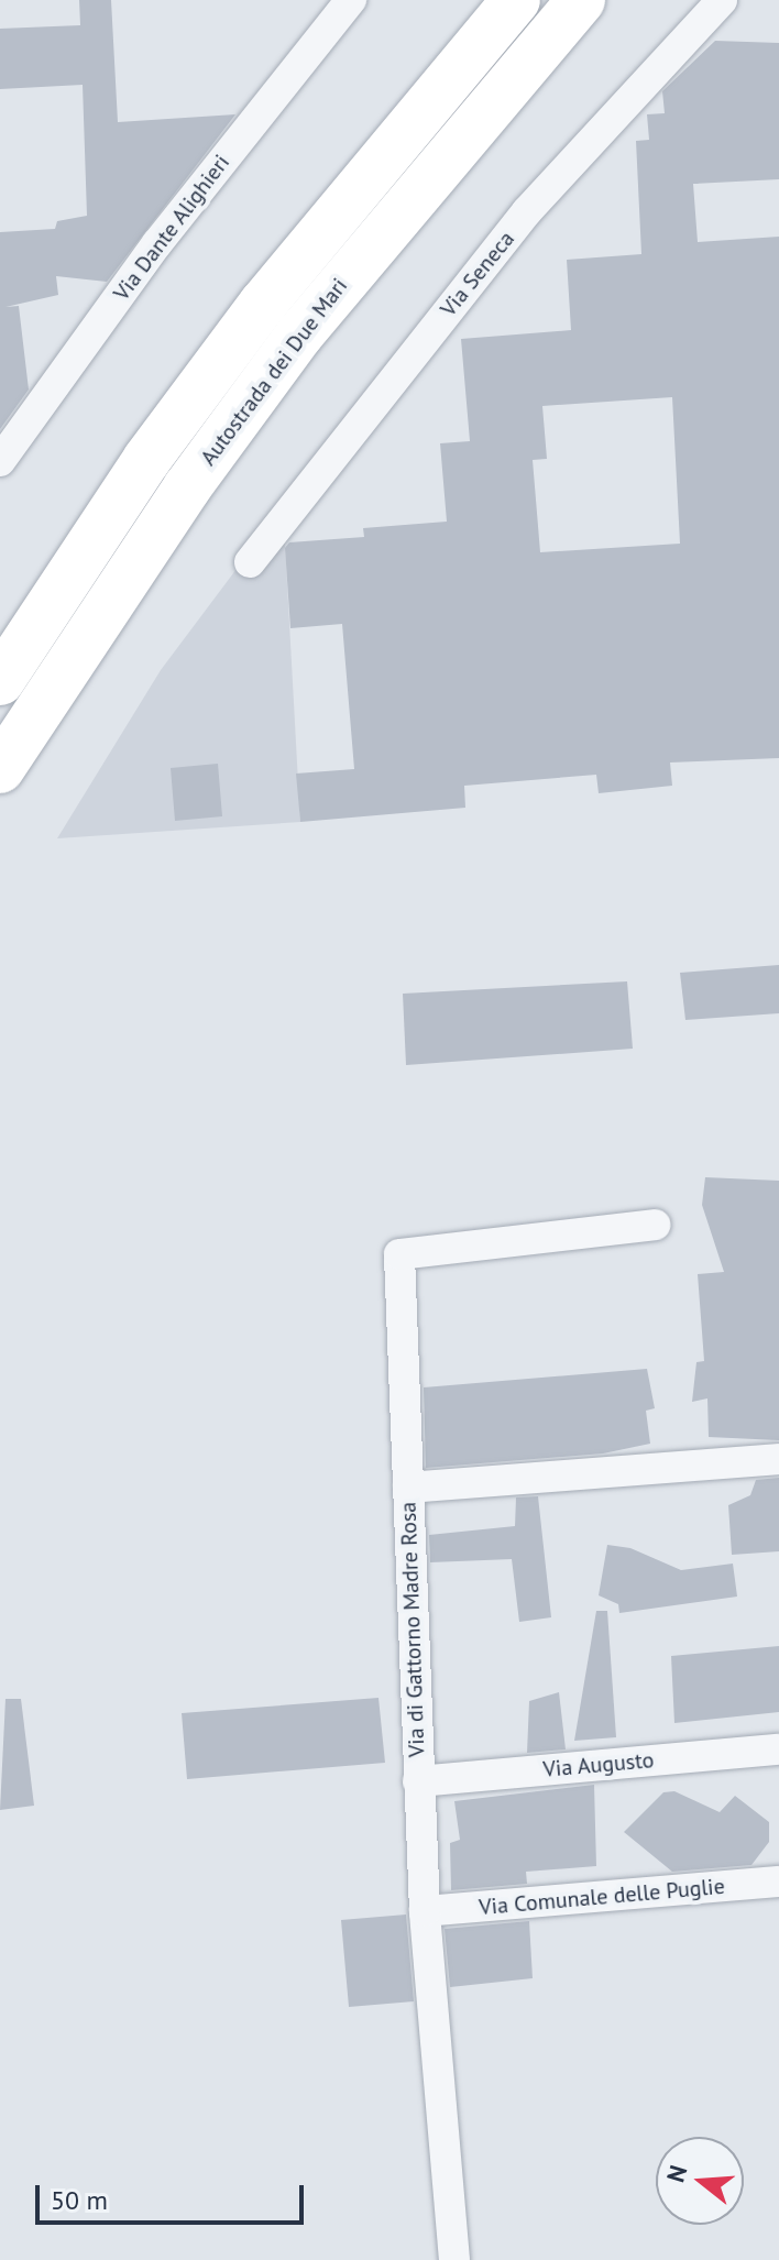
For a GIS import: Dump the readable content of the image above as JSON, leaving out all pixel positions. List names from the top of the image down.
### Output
{
  "streets": {
    "highway": ["Autostrada dei Due Mari"],
    "street": [
      "Via Dante Alighieri",
      "Via Seneca",
      "Via di Gattorno Madre Rosa",
      "Via Augusto",
      "Via Comunale delle Puglie"
    ]
  },
  "crossings": [
    ["Via di Gattorno Madre Rosa", "Via Augusto"],
    ["Via di Gattorno Madre Rosa", "Via Comunale delle Puglie"]
  ],
  "scale_bar": "50 m",
  "north": "left"
}
